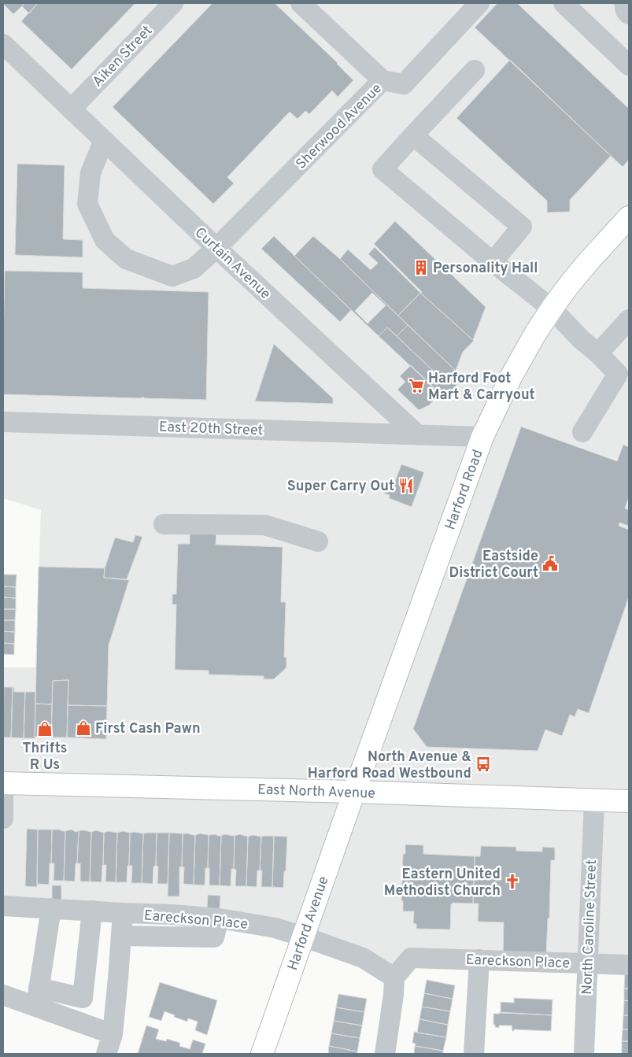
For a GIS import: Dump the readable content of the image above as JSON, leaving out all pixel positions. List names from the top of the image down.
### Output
{
  "streets": {
    "main road": ["Harford Road", "East North Avenue", "Harford Avenue"],
    "street": [
      "Aiken Street",
      "Sherwood Avenue",
      "Curtain Avenue",
      "East 20th Street",
      "Eareckson Place",
      "North Caroline Street"
    ]
  },
  "crossings": [
    ["Aiken Street", "Curtain Avenue"],
    ["Sherwood Avenue", "Curtain Avenue"],
    ["Curtain Avenue", "East 20th Street"],
    ["Harford Road", "East North Avenue"],
    ["Harford Road", "Harford Avenue"],
    ["East North Avenue", "Harford Avenue"],
    ["East North Avenue", "North Caroline Street"],
    ["Eareckson Place", "Harford Avenue"],
    ["Eareckson Place", "North Caroline Street"]
  ],
  "places": {
    "building": ["Personality Hall"],
    "supermarket": ["Harford Foot Mart & Carryout"],
    "restaurant": ["Super Carry Out"],
    "public building": ["Eastside District Court"],
    "shop": ["First Cash Pawn", "Thrifts R Us"],
    "bus stop": ["North Avenue & Harford Road Westbound"],
    "church": ["Eastern United Methodist Church"]
  }
}
